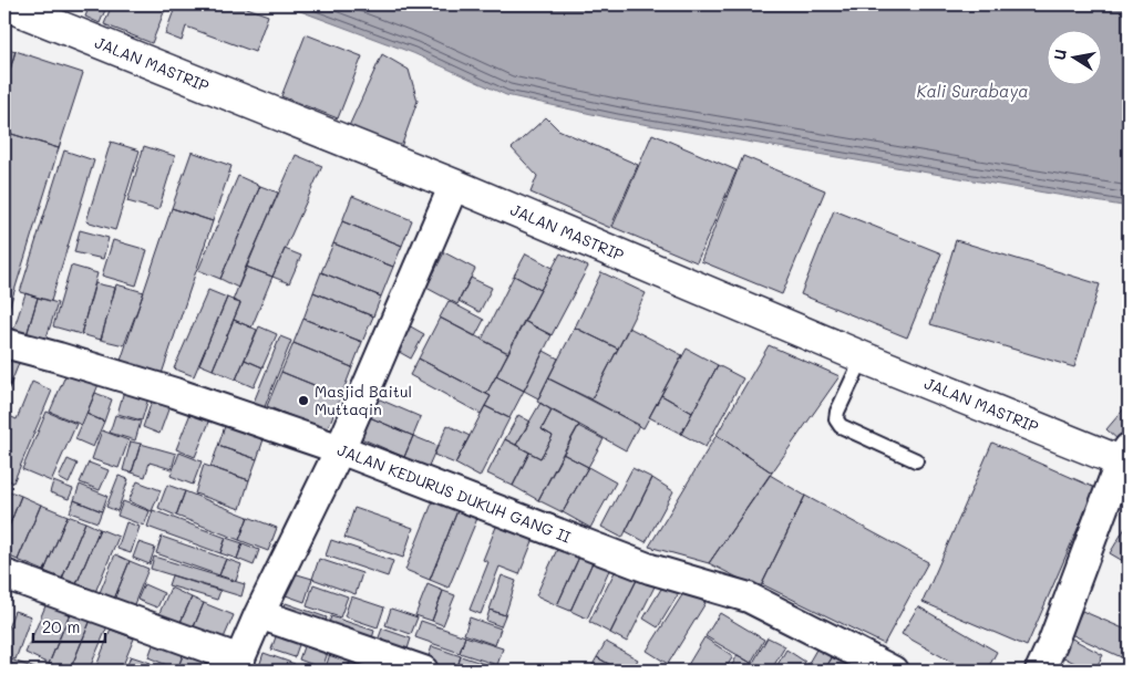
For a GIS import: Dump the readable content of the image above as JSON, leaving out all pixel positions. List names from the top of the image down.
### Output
{
  "streets": {
    "main road": ["JALAN MASTRIP"],
    "street": ["JALAN KEDURUS DUKUH GANG II"]
  },
  "water": ["Kali Surabaya"],
  "places": ["Masjid Baitul Muttaqin"],
  "scale_bar": "20 m",
  "north": "left"
}
